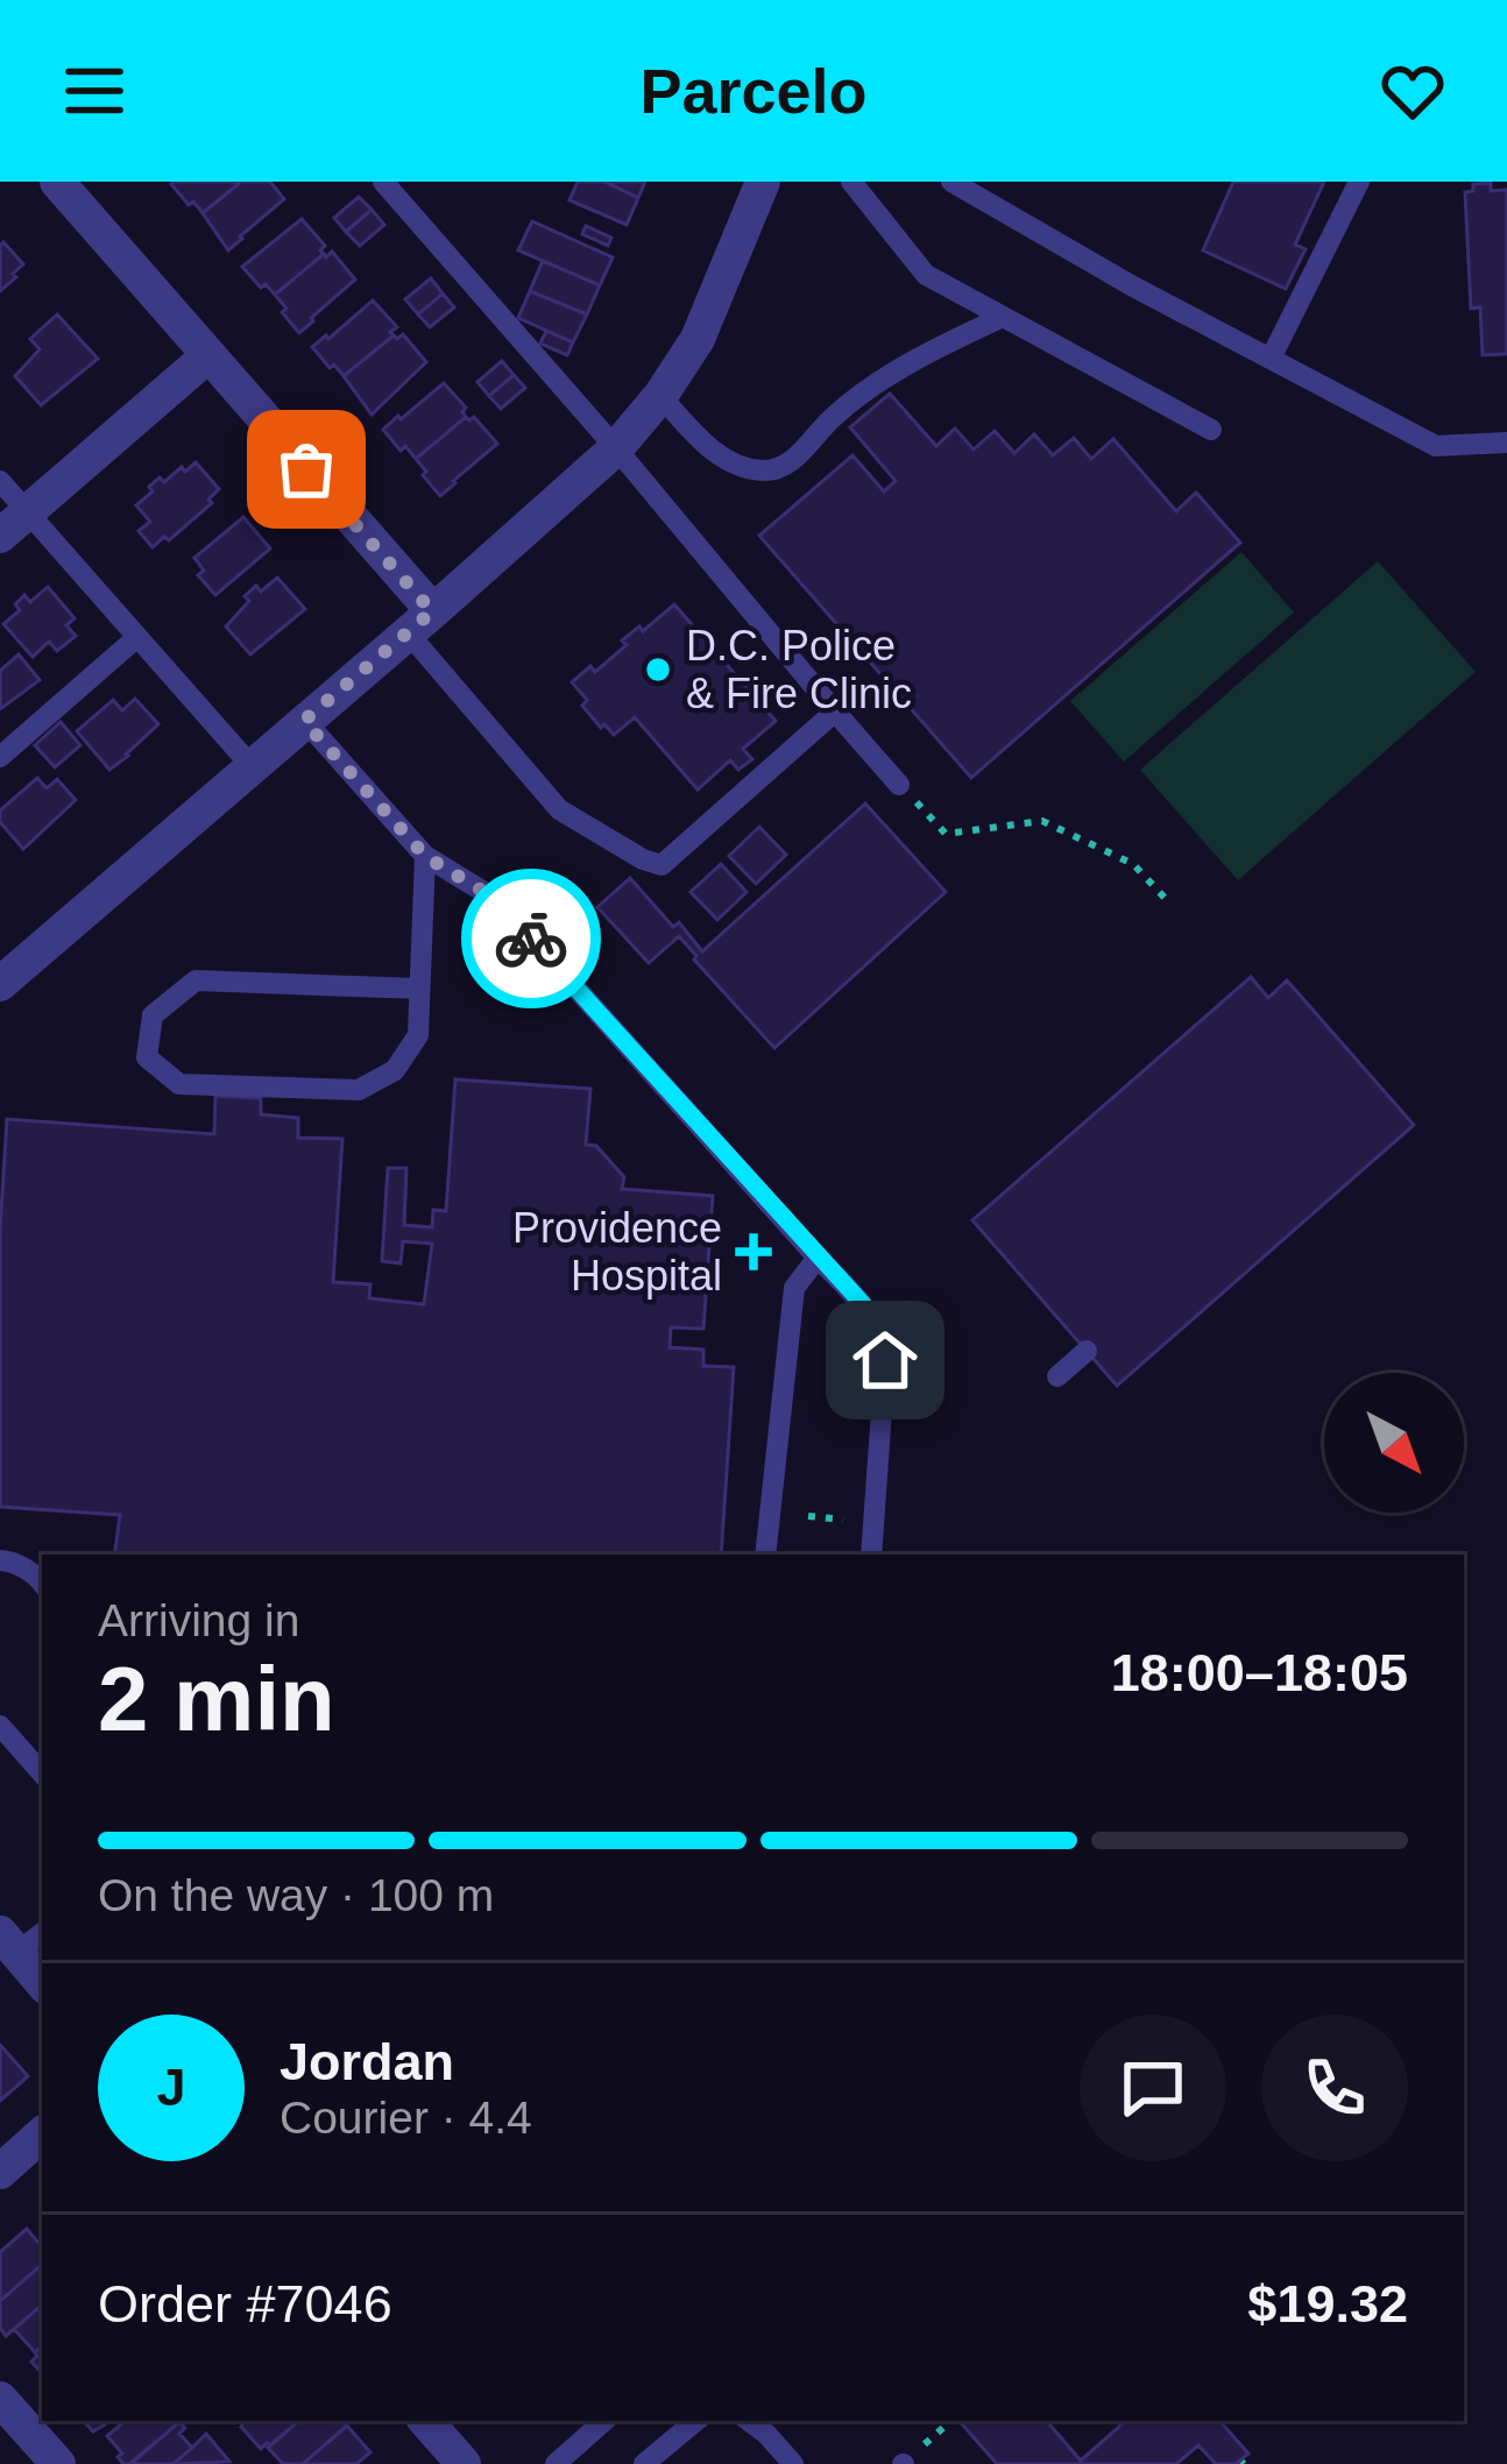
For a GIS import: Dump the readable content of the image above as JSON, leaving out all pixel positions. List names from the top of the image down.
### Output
{
  "places": {
    "other": ["D.C. Police & Fire Clinic"],
    "health": ["Providence Hospital"]
  },
  "north": "bottom right",
  "page": {
    "header": "Parcelo",
    "heading": ["2 min", "Arriving in", "18:00–18:05"],
    "panel": [
      "Jordan",
      "Courier · 4.4",
      "Order #7046",
      "$19.32"
    ],
    "bar": "On the way · 100 m",
    "round": "J"
  }
}
